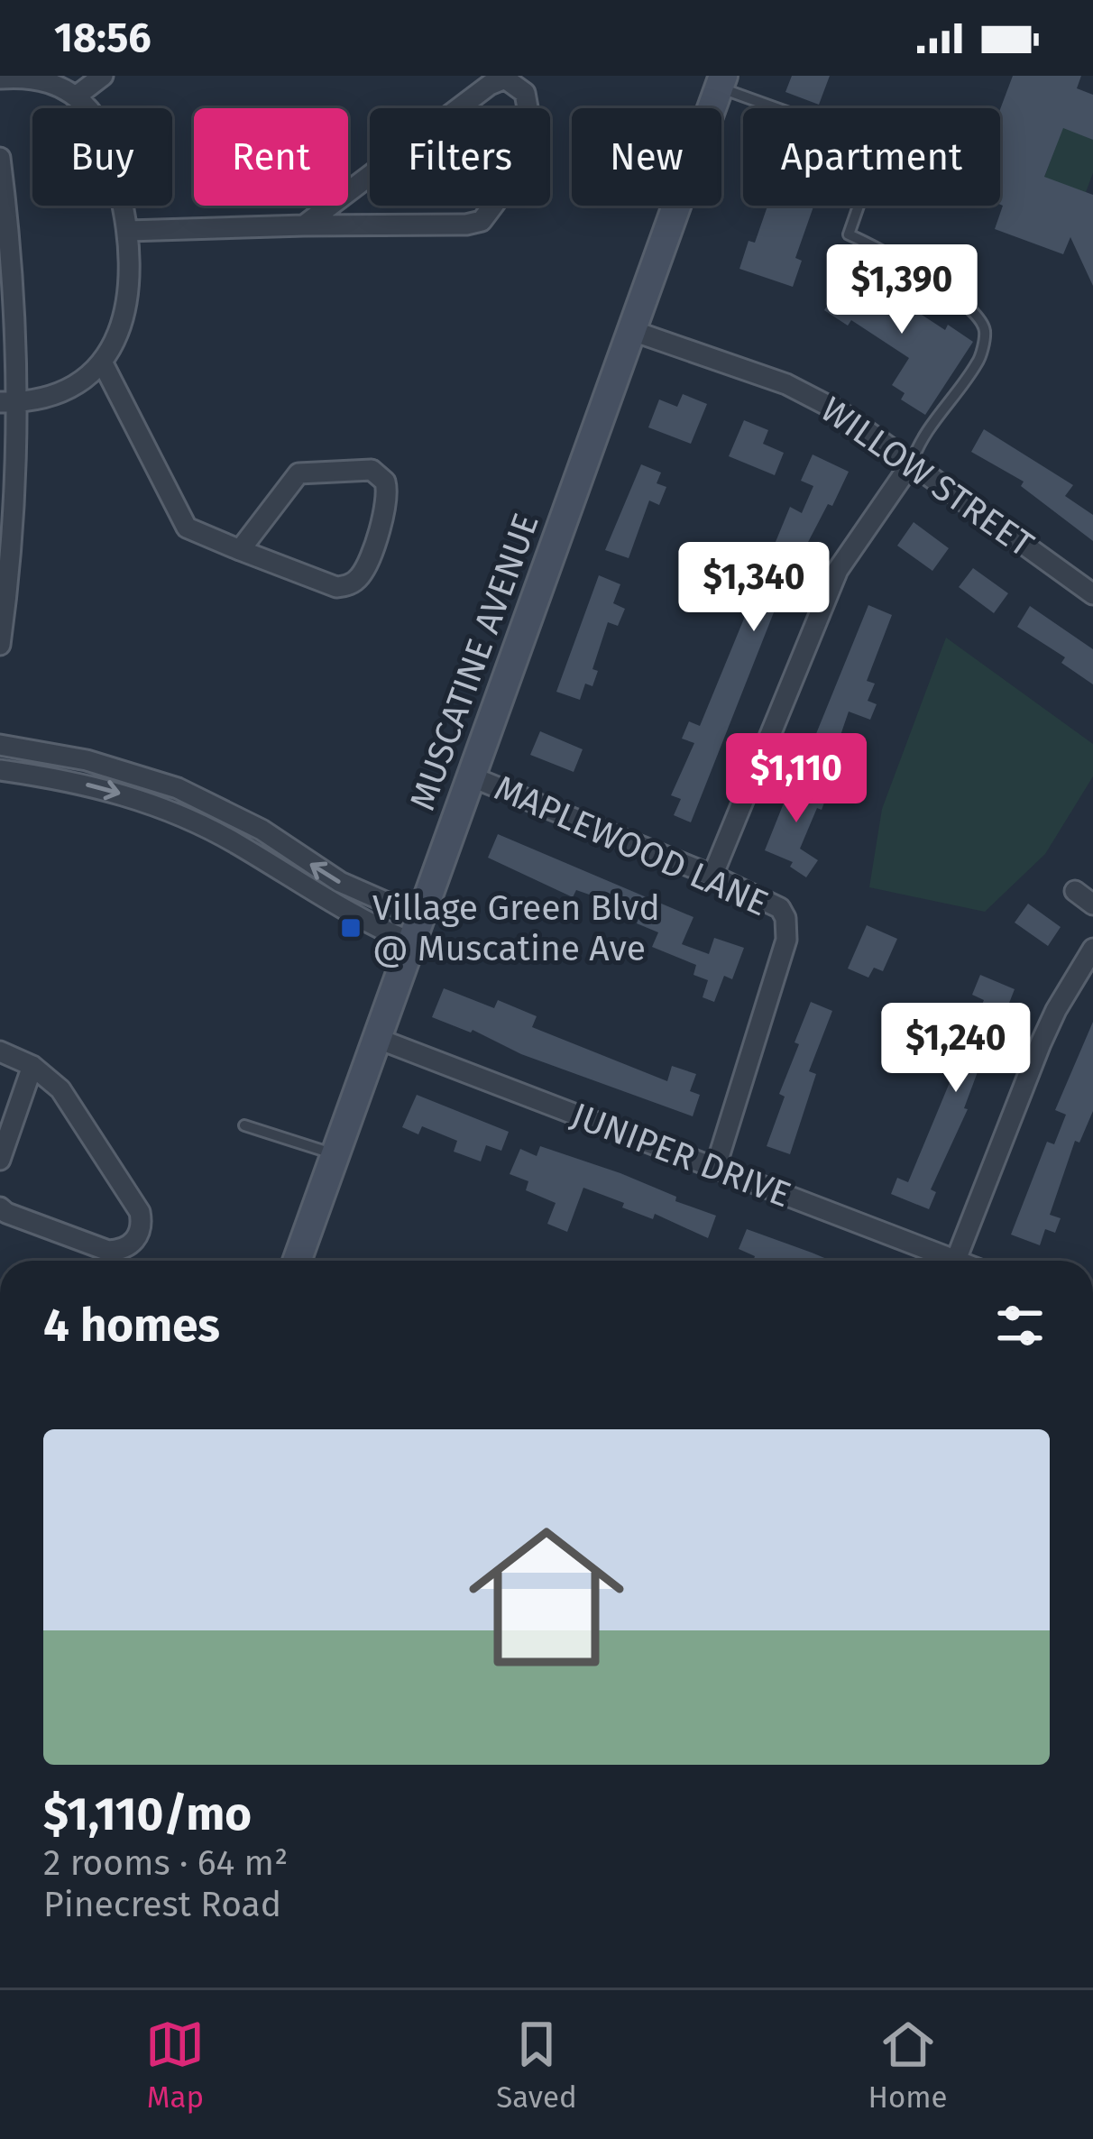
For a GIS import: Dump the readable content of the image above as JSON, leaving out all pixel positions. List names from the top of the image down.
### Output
{
  "streets": {
    "main road": ["MUSCATINE AVENUE"],
    "street": ["WILLOW STREET", "MAPLEWOOD LANE", "JUNIPER DRIVE"]
  },
  "crossings": [
    ["WILLOW STREET", "MUSCATINE AVENUE"],
    ["MUSCATINE AVENUE", "MAPLEWOOD LANE"],
    ["MUSCATINE AVENUE", "JUNIPER DRIVE"],
    ["MAPLEWOOD LANE", "JUNIPER DRIVE"]
  ],
  "places": {
    "transit": ["Village Green Blvd @ Muscatine Ave"]
  },
  "page": {
    "status": "18:56",
    "chip": [
      "Buy",
      "Rent",
      "Filters",
      "New",
      "Apartment"
    ],
    "price": [
      "$1,390",
      "$1,340",
      "$1,110",
      "$1,240"
    ],
    "heading": "4 homes",
    "list": [
      {
        "name": "$1,110/mo",
        "note": "2 rooms · 64 m² · Pinecrest Road"
      }
    ],
    "tabs": ["Map", "Saved", "Home"]
  }
}
